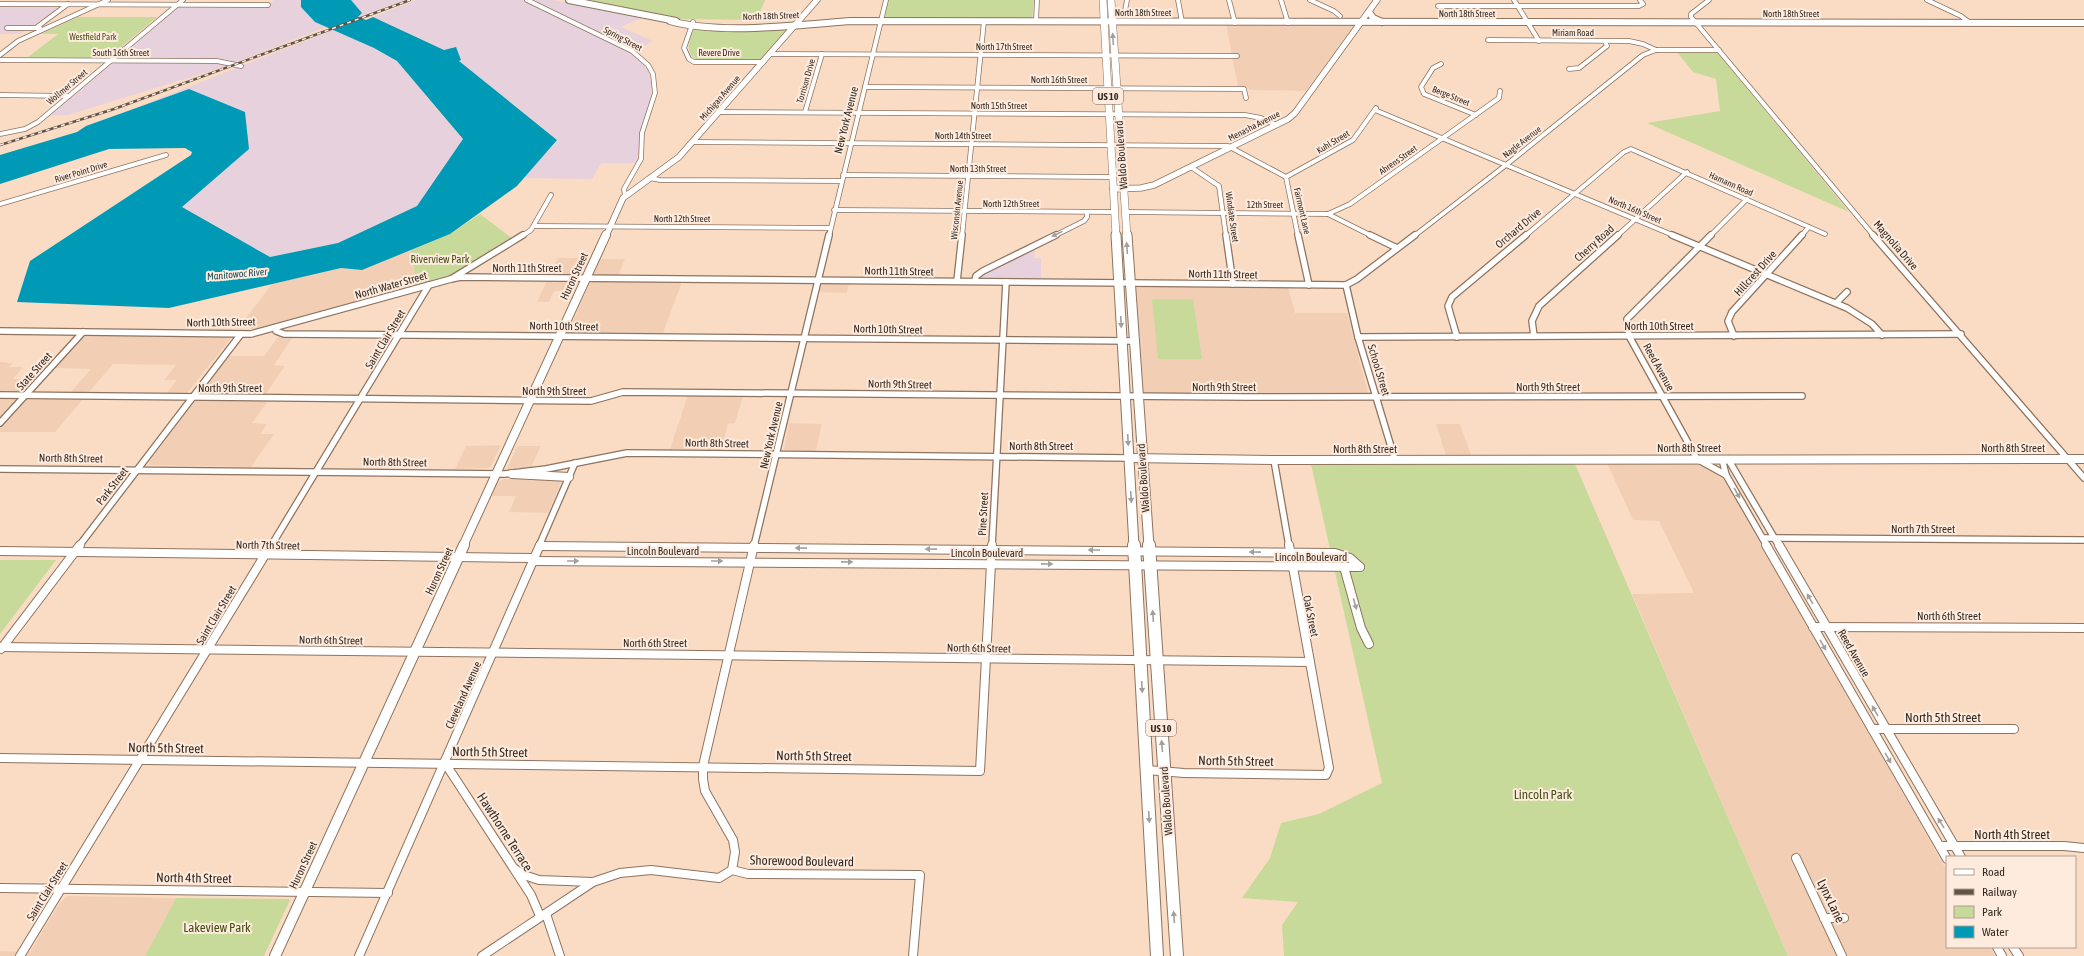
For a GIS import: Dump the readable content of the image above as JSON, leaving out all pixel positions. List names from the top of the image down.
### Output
{
  "streets": {
    "main road": ["North 18th Street", "US 10", "Waldo Boulevard"],
    "street": [
      "Miriam Road",
      "Spring Street",
      "North 17th Street",
      "South 16th Street",
      "Revere Drive",
      "North 16th Street",
      "Torrison Drive",
      "Wollmer Street",
      "Berge Street",
      "Michigan Avenue",
      "North 15th Street",
      "New York Avenue",
      "Menasha Avenue",
      "North 14th Street",
      "Kuhl Street",
      "Nagle Avenue",
      "Ahrens Street",
      "North 13th Street",
      "River Point Drive",
      "Hamann Road",
      "North 12th Street",
      "12th Street",
      "Wisconsin Avenue",
      "Fairmont Lane",
      "Windiate Street",
      "Orchard Drive",
      "Cherry Road",
      "Magnolia Drive",
      "North 11th Street",
      "Hillcrest Drive",
      "Huron Street",
      "North Water Street",
      "North 10th Street",
      "Saint Clair Street",
      "Reed Avenue",
      "School Street",
      "State Street",
      "North 9th Street",
      "North 8th Street",
      "Park Street",
      "Pine Street",
      "North 7th Street",
      "Lincoln Boulevard",
      "Oak Street",
      "North 6th Street",
      "Cleveland Avenue",
      "North 5th Street",
      "Hawthorne Terrace",
      "North 4th Street",
      "Shorewood Boulevard",
      "Lynx Lane"
    ]
  },
  "crossings": [
    ["North 18th Street", "Revere Drive"],
    ["North 18th Street", "Michigan Avenue"],
    ["North 18th Street", "New York Avenue"],
    ["North 18th Street", "Menasha Avenue"],
    ["North 18th Street", "Waldo Boulevard"],
    ["North 18th Street", "Wisconsin Avenue"],
    ["North 18th Street", "Magnolia Drive"],
    ["Miriam Road", "Nagle Avenue"],
    ["Spring Street", "Michigan Avenue"],
    ["Spring Street", "Huron Street"],
    ["North 17th Street", "Torrison Drive"],
    ["North 17th Street", "Michigan Avenue"],
    ["North 17th Street", "New York Avenue"],
    ["North 17th Street", "Waldo Boulevard"],
    ["North 17th Street", "Wisconsin Avenue"],
    ["South 16th Street", "Wollmer Street"],
    ["Revere Drive", "Michigan Avenue"],
    ["North 16th Street", "New York Avenue"],
    ["North 16th Street", "Kuhl Street"],
    ["North 16th Street", "Nagle Avenue"],
    ["North 16th Street", "Waldo Boulevard"],
    ["North 16th Street", "Ahrens Street"],
    ["North 16th Street", "Wisconsin Avenue"],
    ["North 16th Street", "Orchard Drive"],
    ["North 16th Street", "Cherry Road"],
    ["North 16th Street", "Hillcrest Drive"],
    ["North 16th Street", "North 10th Street"],
    ["North 16th Street", "Reed Avenue"],
    ["Torrison Drive", "North 15th Street"],
    ["Berge Street", "Ahrens Street"],
    ["Michigan Avenue", "North 15th Street"],
    ["Michigan Avenue", "North 14th Street"],
    ["Michigan Avenue", "North 13th Street"],
    ["Michigan Avenue", "Huron Street"],
    ["North 15th Street", "New York Avenue"],
    ["North 15th Street", "Menasha Avenue"],
    ["North 15th Street", "Waldo Boulevard"],
    ["North 15th Street", "Wisconsin Avenue"],
    ["New York Avenue", "North 14th Street"],
    ["New York Avenue", "North 13th Street"],
    ["New York Avenue", "North 12th Street"],
    ["New York Avenue", "North 11th Street"],
    ["New York Avenue", "North 10th Street"],
    ["New York Avenue", "North 9th Street"],
    ["New York Avenue", "North 8th Street"],
    ["New York Avenue", "Lincoln Boulevard"],
    ["New York Avenue", "North 6th Street"],
    ["New York Avenue", "North 5th Street"],
    ["New York Avenue", "Shorewood Boulevard"],
    ["Menasha Avenue", "North 14th Street"],
    ["Menasha Avenue", "Waldo Boulevard"],
    ["Menasha Avenue", "Fairmont Lane"],
    ["Menasha Avenue", "Windiate Street"],
    ["North 14th Street", "Waldo Boulevard"],
    ["North 14th Street", "Wisconsin Avenue"],
    ["North 14th Street", "Fairmont Lane"],
    ["Kuhl Street", "Fairmont Lane"],
    ["Nagle Avenue", "12th Street"],
    ["Nagle Avenue", "Magnolia Drive"],
    ["Nagle Avenue", "North 11th Street"],
    ["Nagle Avenue", "School Street"],
    ["Waldo Boulevard", "North 13th Street"],
    ["Waldo Boulevard", "North 12th Street"],
    ["Waldo Boulevard", "12th Street"],
    ["Waldo Boulevard", "North 11th Street"],
    ["Waldo Boulevard", "North 10th Street"],
    ["Waldo Boulevard", "North 9th Street"],
    ["Waldo Boulevard", "North 8th Street"],
    ["Waldo Boulevard", "Lincoln Boulevard"],
    ["Waldo Boulevard", "North 6th Street"],
    ["Waldo Boulevard", "North 5th Street"],
    ["Ahrens Street", "12th Street"],
    ["North 13th Street", "Wisconsin Avenue"],
    ["Hamann Road", "Orchard Drive"],
    ["Hamann Road", "Cherry Road"],
    ["Hamann Road", "Hillcrest Drive"],
    ["Hamann Road", "Reed Avenue"],
    ["North 12th Street", "Wisconsin Avenue"],
    ["North 12th Street", "Huron Street"],
    ["North 12th Street", "North Water Street"],
    ["12th Street", "Fairmont Lane"],
    ["12th Street", "Windiate Street"],
    ["Wisconsin Avenue", "North 11th Street"],
    ["Fairmont Lane", "North 11th Street"],
    ["Windiate Street", "North 11th Street"],
    ["Orchard Drive", "North 10th Street"],
    ["Cherry Road", "North 10th Street"],
    ["Magnolia Drive", "North 10th Street"],
    ["Magnolia Drive", "North 8th Street"],
    ["North 11th Street", "Huron Street"],
    ["North 11th Street", "North Water Street"],
    ["North 11th Street", "School Street"],
    ["North 11th Street", "Pine Street"],
    ["Hillcrest Drive", "North 10th Street"],
    ["Huron Street", "North 10th Street"],
    ["Huron Street", "North 9th Street"],
    ["Huron Street", "North 8th Street"],
    ["Huron Street", "North 7th Street"],
    ["Huron Street", "North 6th Street"],
    ["Huron Street", "North 5th Street"],
    ["Huron Street", "North 4th Street"],
    ["North Water Street", "North 10th Street"],
    ["North Water Street", "Saint Clair Street"],
    ["North 10th Street", "Saint Clair Street"],
    ["North 10th Street", "Reed Avenue"],
    ["North 10th Street", "School Street"],
    ["North 10th Street", "State Street"],
    ["North 10th Street", "Park Street"],
    ["North 10th Street", "Pine Street"],
    ["Saint Clair Street", "North 9th Street"],
    ["Saint Clair Street", "North 8th Street"],
    ["Saint Clair Street", "North 7th Street"],
    ["Saint Clair Street", "North 6th Street"],
    ["Saint Clair Street", "North 5th Street"],
    ["Saint Clair Street", "North 4th Street"],
    ["Reed Avenue", "North 9th Street"],
    ["Reed Avenue", "North 8th Street"],
    ["Reed Avenue", "North 7th Street"],
    ["Reed Avenue", "North 6th Street"],
    ["Reed Avenue", "North 5th Street"],
    ["Reed Avenue", "North 4th Street"],
    ["School Street", "North 9th Street"],
    ["School Street", "North 8th Street"],
    ["State Street", "North 9th Street"],
    ["North 9th Street", "Park Street"],
    ["North 9th Street", "Pine Street"],
    ["North 8th Street", "Park Street"],
    ["North 8th Street", "Pine Street"],
    ["North 8th Street", "Oak Street"],
    ["North 8th Street", "Cleveland Avenue"],
    ["Park Street", "North 7th Street"],
    ["Park Street", "North 6th Street"],
    ["Pine Street", "Lincoln Boulevard"],
    ["Pine Street", "North 6th Street"],
    ["Pine Street", "North 5th Street"],
    ["North 7th Street", "Lincoln Boulevard"],
    ["North 7th Street", "Cleveland Avenue"],
    ["Lincoln Boulevard", "Oak Street"],
    ["Lincoln Boulevard", "Cleveland Avenue"],
    ["Oak Street", "North 6th Street"],
    ["Oak Street", "North 5th Street"],
    ["North 6th Street", "Cleveland Avenue"],
    ["Cleveland Avenue", "North 5th Street"],
    ["Cleveland Avenue", "Hawthorne Terrace"],
    ["Cleveland Avenue", "North 4th Street"],
    ["North 5th Street", "Hawthorne Terrace"]
  ],
  "water": ["Manitowoc River"],
  "parks": [
    "Westfield Park",
    "Riverview Park",
    "Lincoln Park",
    "Lakeview Park"
  ],
  "legend": [
    "Road",
    "Railway",
    "Park",
    "Water"
  ]
}
